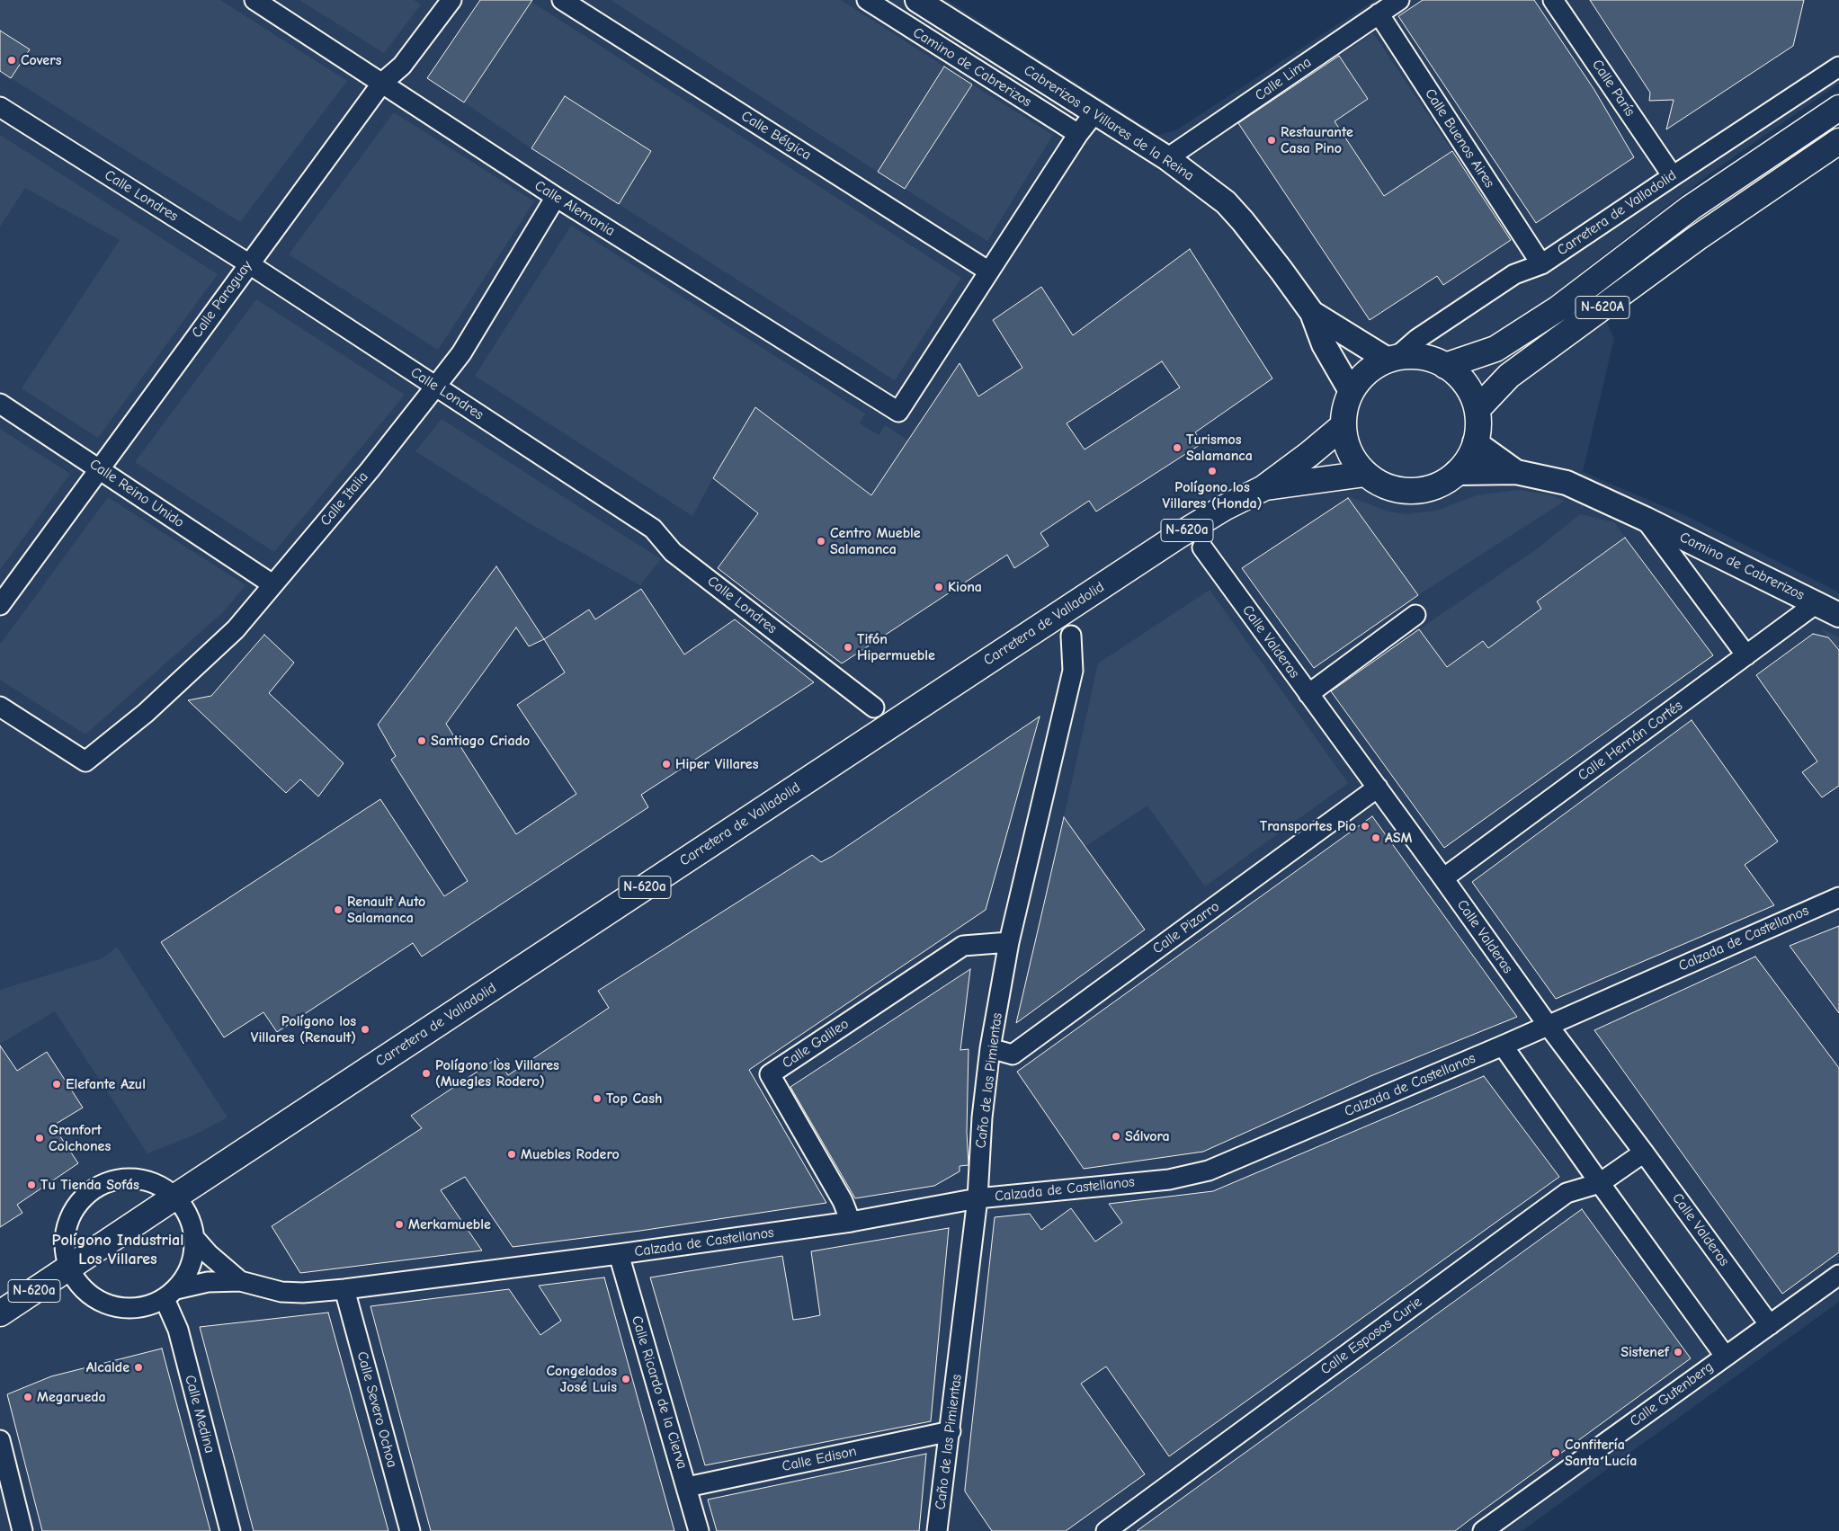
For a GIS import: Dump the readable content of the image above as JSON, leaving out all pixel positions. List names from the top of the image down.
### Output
{
  "streets": {
    "highway": ["Carretera de Valladolid", "N-620A", "N-620a"],
    "street": [
      "Camino de Cabrerizos",
      "Calle Lima",
      "Calle París",
      "Cabrerizos a Villares de la Reina",
      "Calle Bélgica",
      "Calle Buenos Aires",
      "Calle Londres",
      "Calle Alemania",
      "Calle Paraguay",
      "Calle Reino Unido",
      "Calle Italia",
      "Calle Valderas",
      "Calle Hernán Cortés",
      "Calle Pizarro",
      "Calzada de Castellanos",
      "Calle Galileo",
      "Caño de las Pimientas",
      "Calle Esposos Curie",
      "Calle Ricardo de la Cierva",
      "Calle Gutenberg",
      "Calle Severo Ochoa",
      "Calle Medina",
      "Calle Edison"
    ]
  },
  "crossings": [
    ["Camino de Cabrerizos", "Cabrerizos a Villares de la Reina"],
    ["Camino de Cabrerizos", "Carretera de Valladolid"],
    ["Camino de Cabrerizos", "N-620A"],
    ["Camino de Cabrerizos", "Calle Hernán Cortés"],
    ["Calle Lima", "Cabrerizos a Villares de la Reina"],
    ["Calle Lima", "Calle Buenos Aires"],
    ["Calle París", "Carretera de Valladolid"],
    ["Cabrerizos a Villares de la Reina", "Carretera de Valladolid"],
    ["Cabrerizos a Villares de la Reina", "N-620A"],
    ["Calle Bélgica", "Calle Alemania"],
    ["Calle Buenos Aires", "Carretera de Valladolid"],
    ["Calle Londres", "Calle Paraguay"],
    ["Calle Londres", "Calle Italia"],
    ["Calle Alemania", "Calle Paraguay"],
    ["Calle Alemania", "Calle Italia"],
    ["Carretera de Valladolid", "N-620A"],
    ["Calle Paraguay", "Calle Reino Unido"],
    ["Calle Reino Unido", "Calle Italia"],
    ["Calle Valderas", "Calle Hernán Cortés"],
    ["Calle Valderas", "Calle Pizarro"],
    ["Calle Valderas", "Calzada de Castellanos"],
    ["Calle Valderas", "Calle Esposos Curie"],
    ["Calle Valderas", "Calle Gutenberg"],
    ["Calle Pizarro", "Caño de las Pimientas"],
    ["Calzada de Castellanos", "Calle Galileo"],
    ["Calzada de Castellanos", "Caño de las Pimientas"],
    ["Calzada de Castellanos", "Calle Ricardo de la Cierva"],
    ["Calzada de Castellanos", "Calle Severo Ochoa"],
    ["Calzada de Castellanos", "Calle Medina"],
    ["Calle Galileo", "Caño de las Pimientas"],
    ["Caño de las Pimientas", "Calle Edison"],
    ["Calle Ricardo de la Cierva", "Calle Edison"]
  ],
  "districts": ["Polígono Industrial Los Villares"],
  "places": [
    "Covers",
    "Restaurante Casa Pino",
    "Turismos Salamanca",
    "Polígono los Villares (Honda)",
    "Centro Mueble Salamanca",
    "Kiona",
    "Tifón Hipermueble",
    "Santiago Criado",
    "Hiper Villares",
    "Transportes Pio",
    "ASM",
    "Renault Auto Salamanca",
    "Polígono los Villares (Renault)",
    "Polígono los Villares (Muegles Rodero)",
    "Elefante Azul",
    "Top Cash",
    "Sálvora",
    "Granfort Colchones",
    "Muebles Rodero",
    "Tu Tienda Sofás",
    "Merkamueble",
    "Sistenef",
    "Alcalde",
    "Congelados José Luis",
    "Megarueda",
    "Confitería Santa Lucía"
  ]
}
